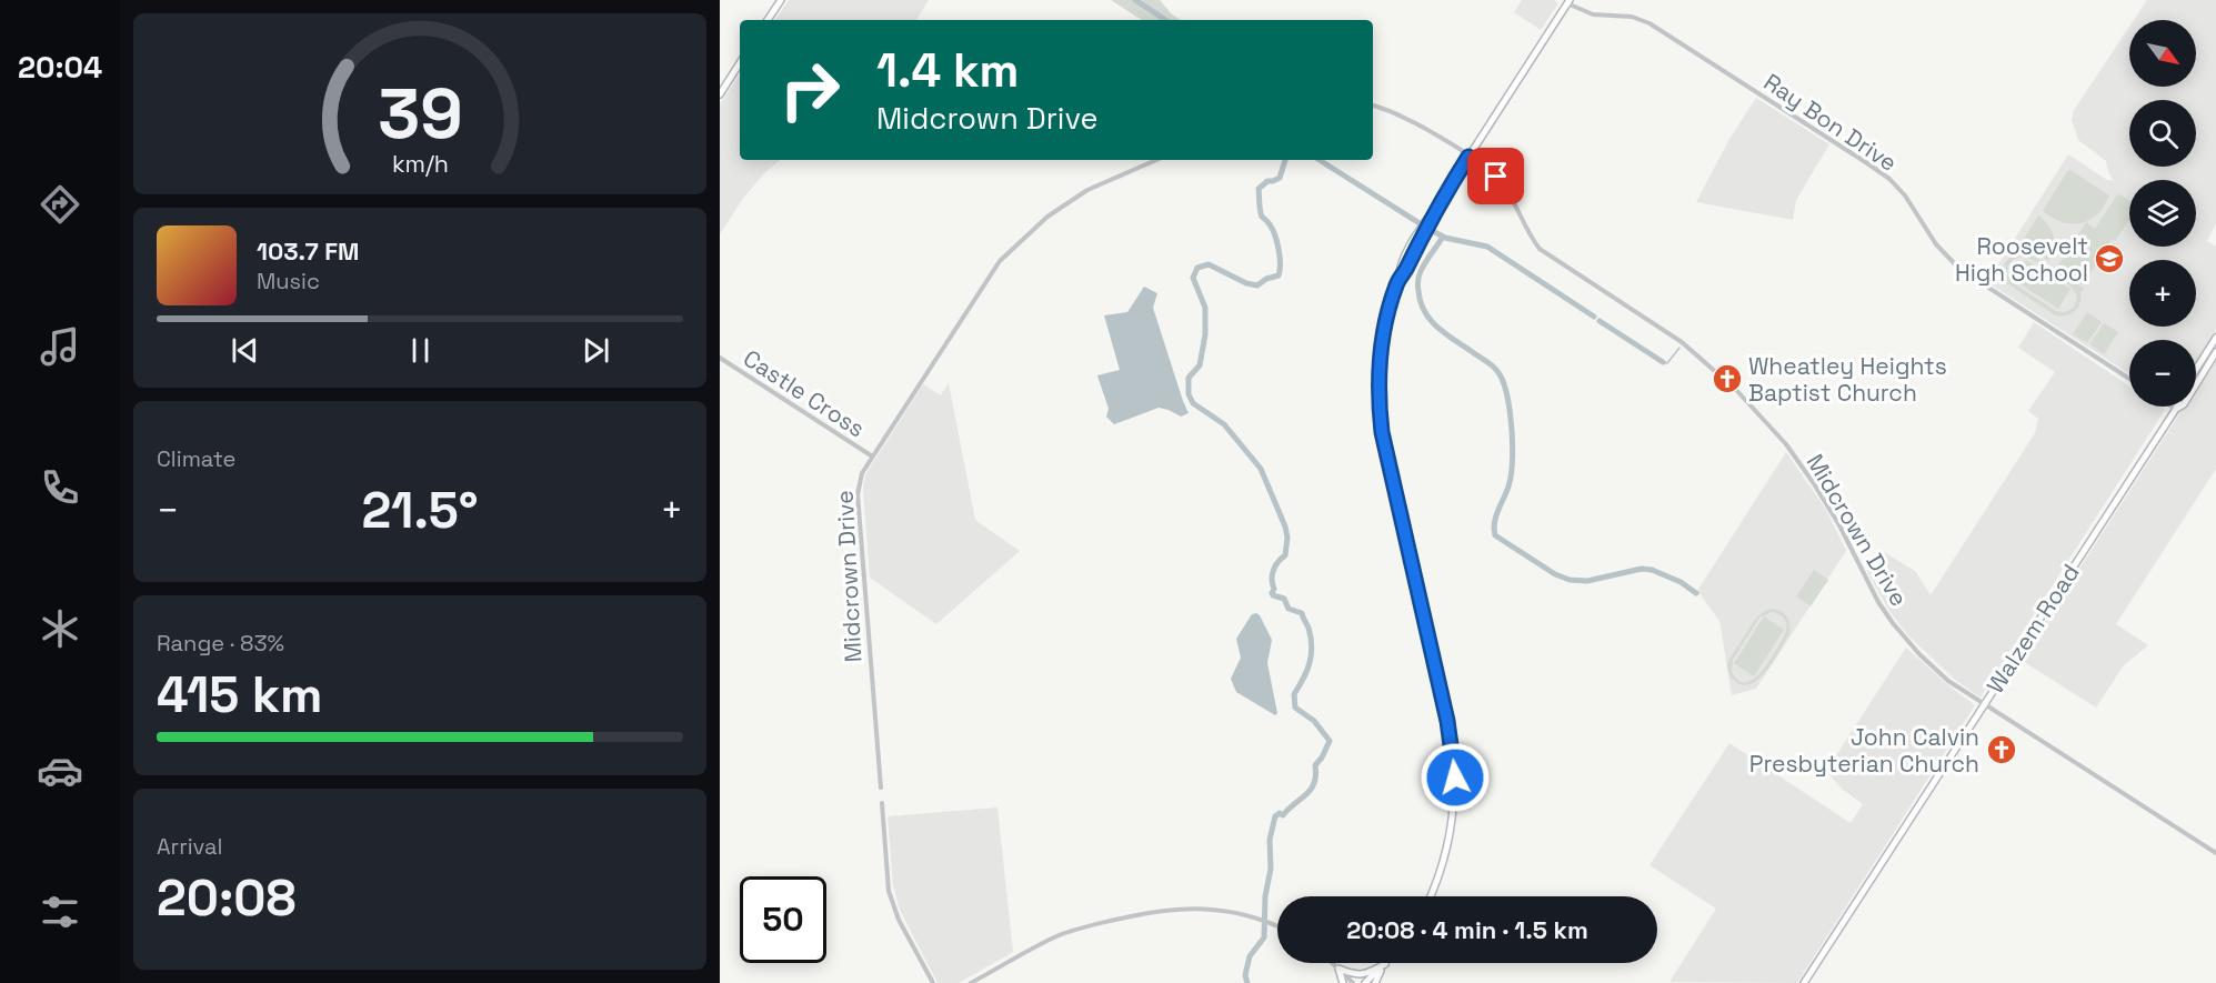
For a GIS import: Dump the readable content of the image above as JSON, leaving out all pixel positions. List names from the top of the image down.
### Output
{
  "streets": {
    "main road": ["Walzem Road"],
    "street": ["Ray Bon Drive", "Castle Cross", "Midcrown Drive"]
  },
  "crossings": [
    ["Castle Cross", "Midcrown Drive"],
    ["Midcrown Drive", "Walzem Road"]
  ],
  "places": {
    "school or university": ["Roosevelt High School"],
    "church": ["Wheatley Heights Baptist Church", "John Calvin Presbyterian Church"]
  },
  "north": "bottom right",
  "page": {
    "tabs": "20:04",
    "map_buttons": ["+", "−"],
    "turn": ["1.4 km", "Midcrown Drive"],
    "song": ["103.7 FM", "Music"],
    "tile": [
      "Climate",
      ["Range · 83%", "415 km"],
      ["Arrival", "20:08"]
    ],
    "heat": ["−", "21.5°", "+"],
    "limit": "50",
    "trip": "20:08 · 4 min · 1.5 km",
    "gauge": ["39", "km/h"]
  }
}
